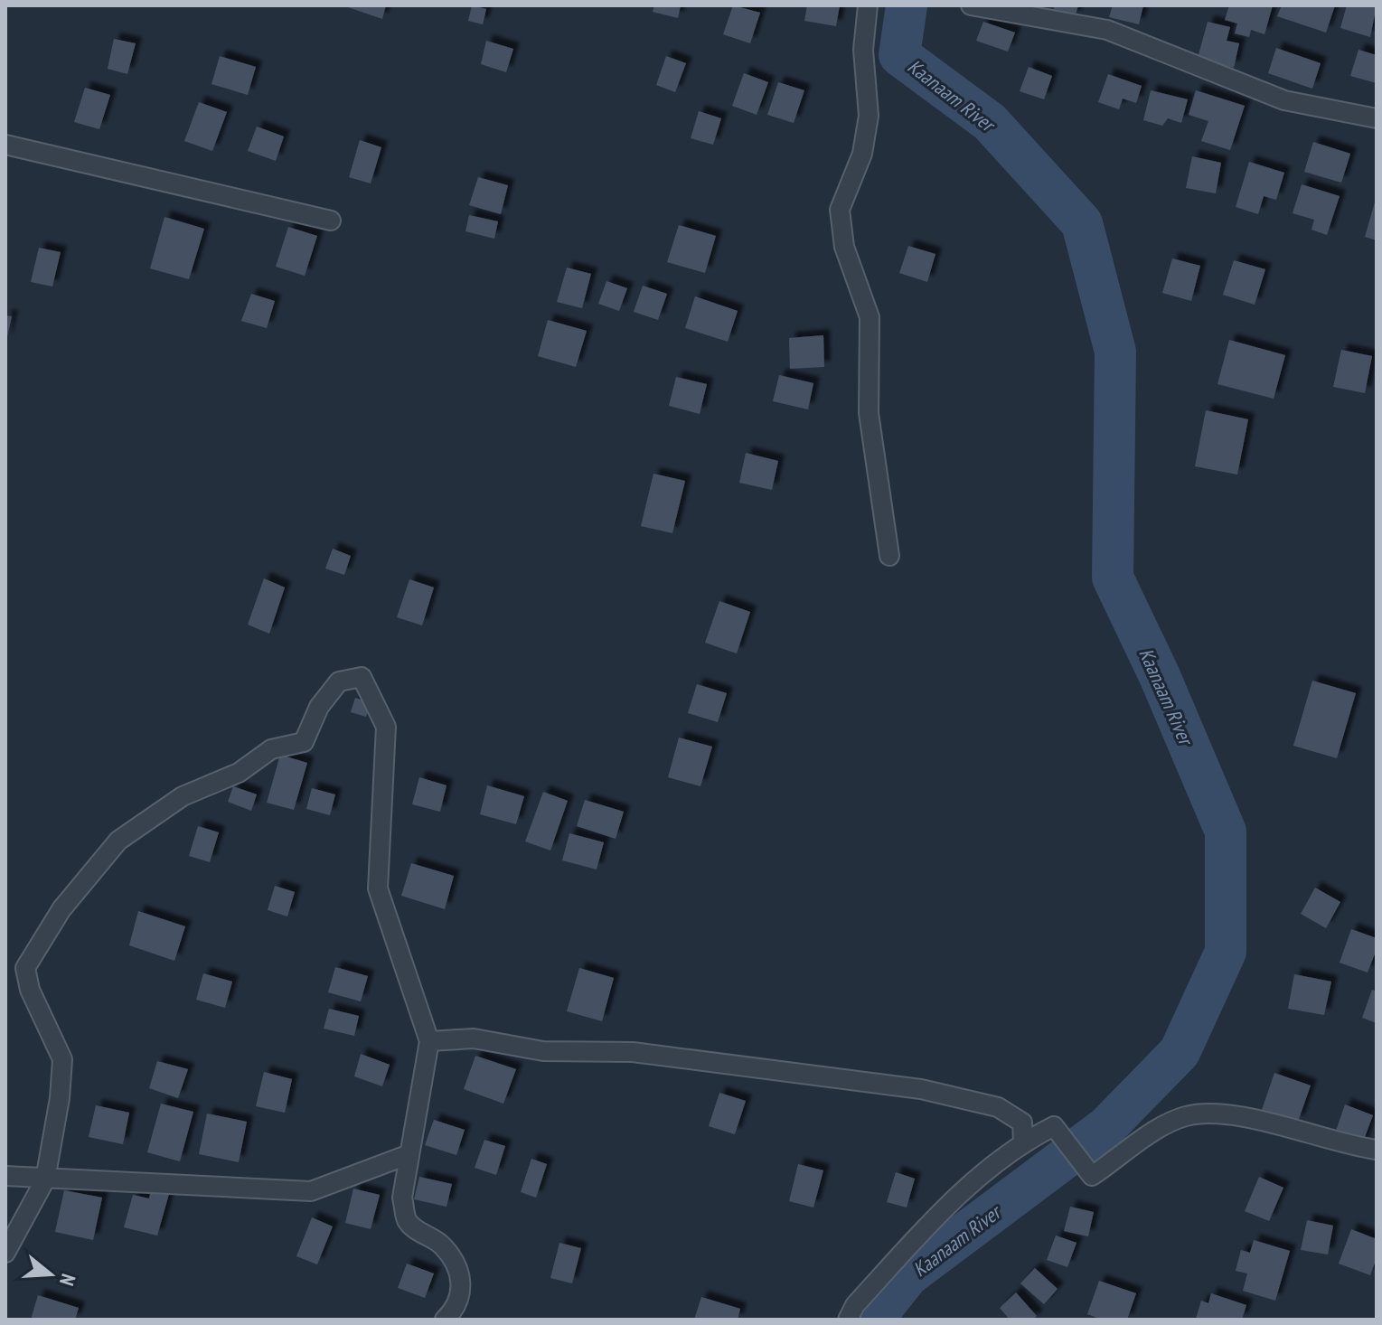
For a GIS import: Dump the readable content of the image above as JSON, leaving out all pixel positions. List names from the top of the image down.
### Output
{
  "water": ["Kaanaam River"],
  "north": "right"
}
